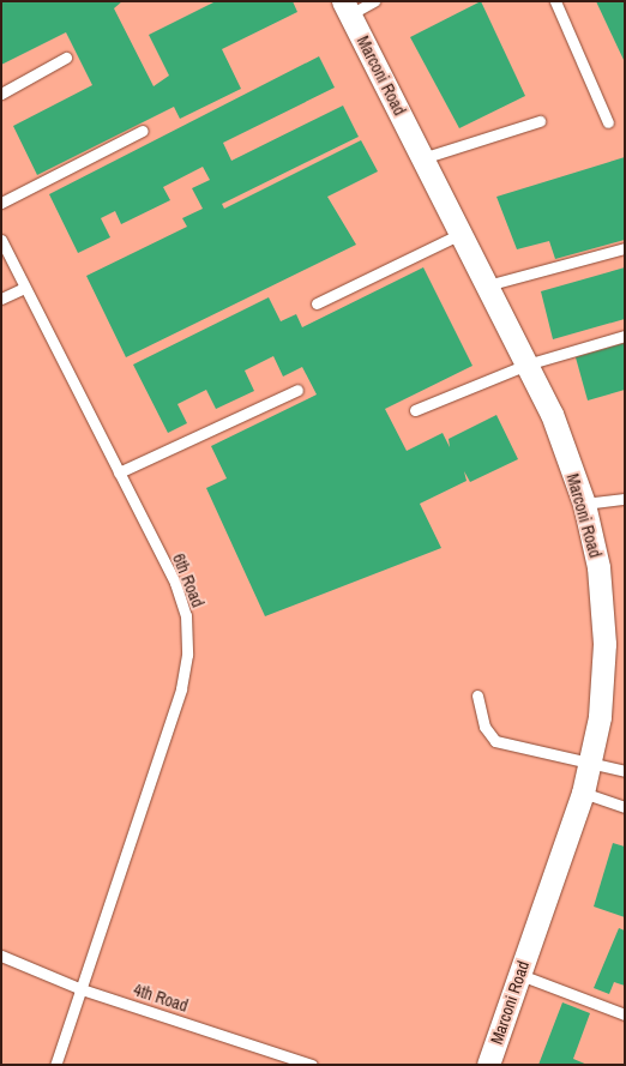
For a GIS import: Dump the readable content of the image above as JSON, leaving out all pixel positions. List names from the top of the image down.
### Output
{
  "streets": {
    "street": ["Marconi Road"],
    "lane": ["6th Road", "4th Road"]
  },
  "crossings": [
    ["6th Road", "4th Road"]
  ]
}
